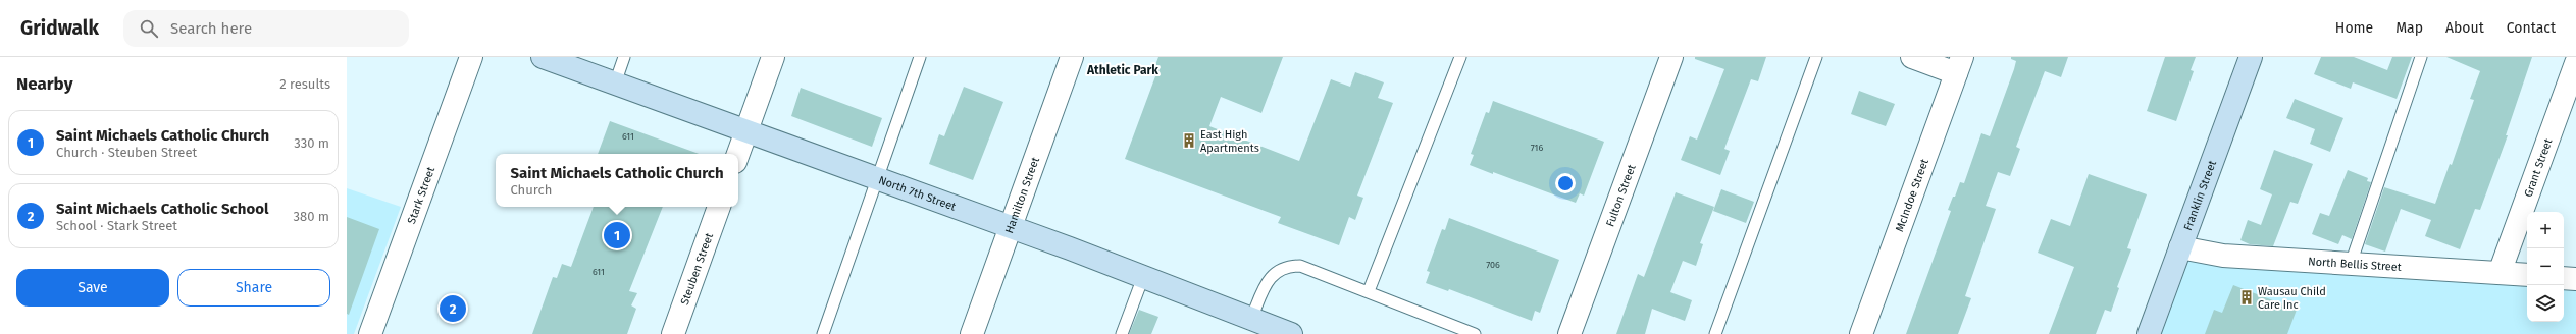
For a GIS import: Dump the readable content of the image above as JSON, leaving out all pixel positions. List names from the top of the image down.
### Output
{
  "streets": {
    "street": [
      "Grant Street",
      "North 7th Street",
      "Stark Street",
      "Hamilton Street",
      "Fulton Street",
      "McIndoe Street",
      "Franklin Street",
      "North Bellis Street",
      "Steuben Street"
    ]
  },
  "crossings": [
    ["Grant Street", "North Bellis Street"],
    ["North 7th Street", "Hamilton Street"],
    ["Franklin Street", "North Bellis Street"]
  ],
  "districts": ["Athletic Park"],
  "places": {
    "building": ["East High Apartments", "Wausau Child Care Inc"]
  },
  "house_numbers": [
    "611",
    "716",
    "706",
    "611"
  ],
  "page": {
    "header": "Gridwalk",
    "search": "Search here",
    "nav": [
      "Home",
      "Map",
      "About",
      "Contact"
    ],
    "heading": ["Nearby", "2 results"],
    "list": [
      {
        "mark": "1",
        "name": "Saint Michaels Catholic Church",
        "note": "Church · Steuben Street",
        "value": "330 m"
      },
      {
        "mark": "2",
        "name": "Saint Michaels Catholic School",
        "note": "School · Stark Street",
        "value": "380 m"
      }
    ],
    "popup": ["Saint Michaels Catholic Church", "Church"],
    "map_buttons": ["+", "−"],
    "pins": ["1", "2"],
    "buttons": ["Save", "Share"]
  }
}
